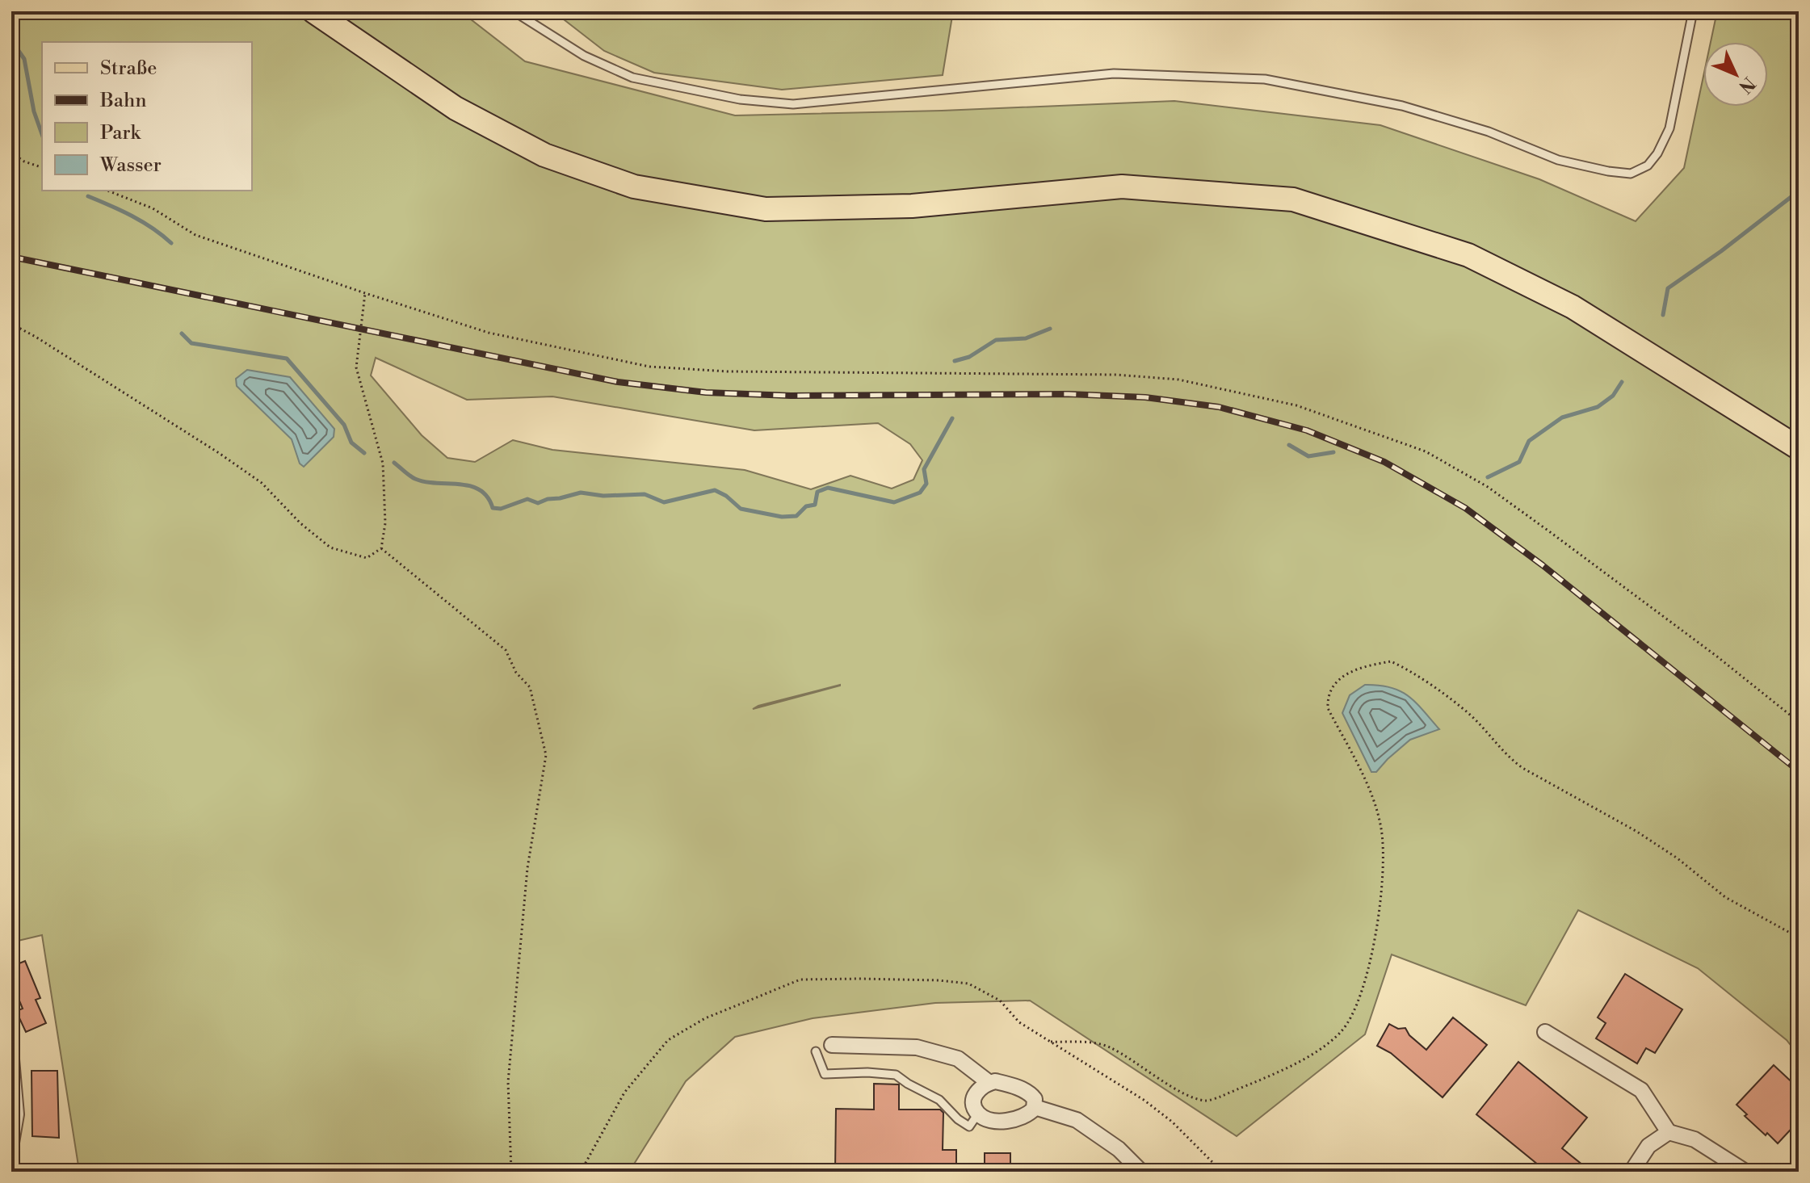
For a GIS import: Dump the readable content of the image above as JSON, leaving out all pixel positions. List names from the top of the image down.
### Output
{
  "legend": [
    "Straße",
    "Bahn",
    "Park",
    "Wasser"
  ],
  "north": "bottom right"
}
